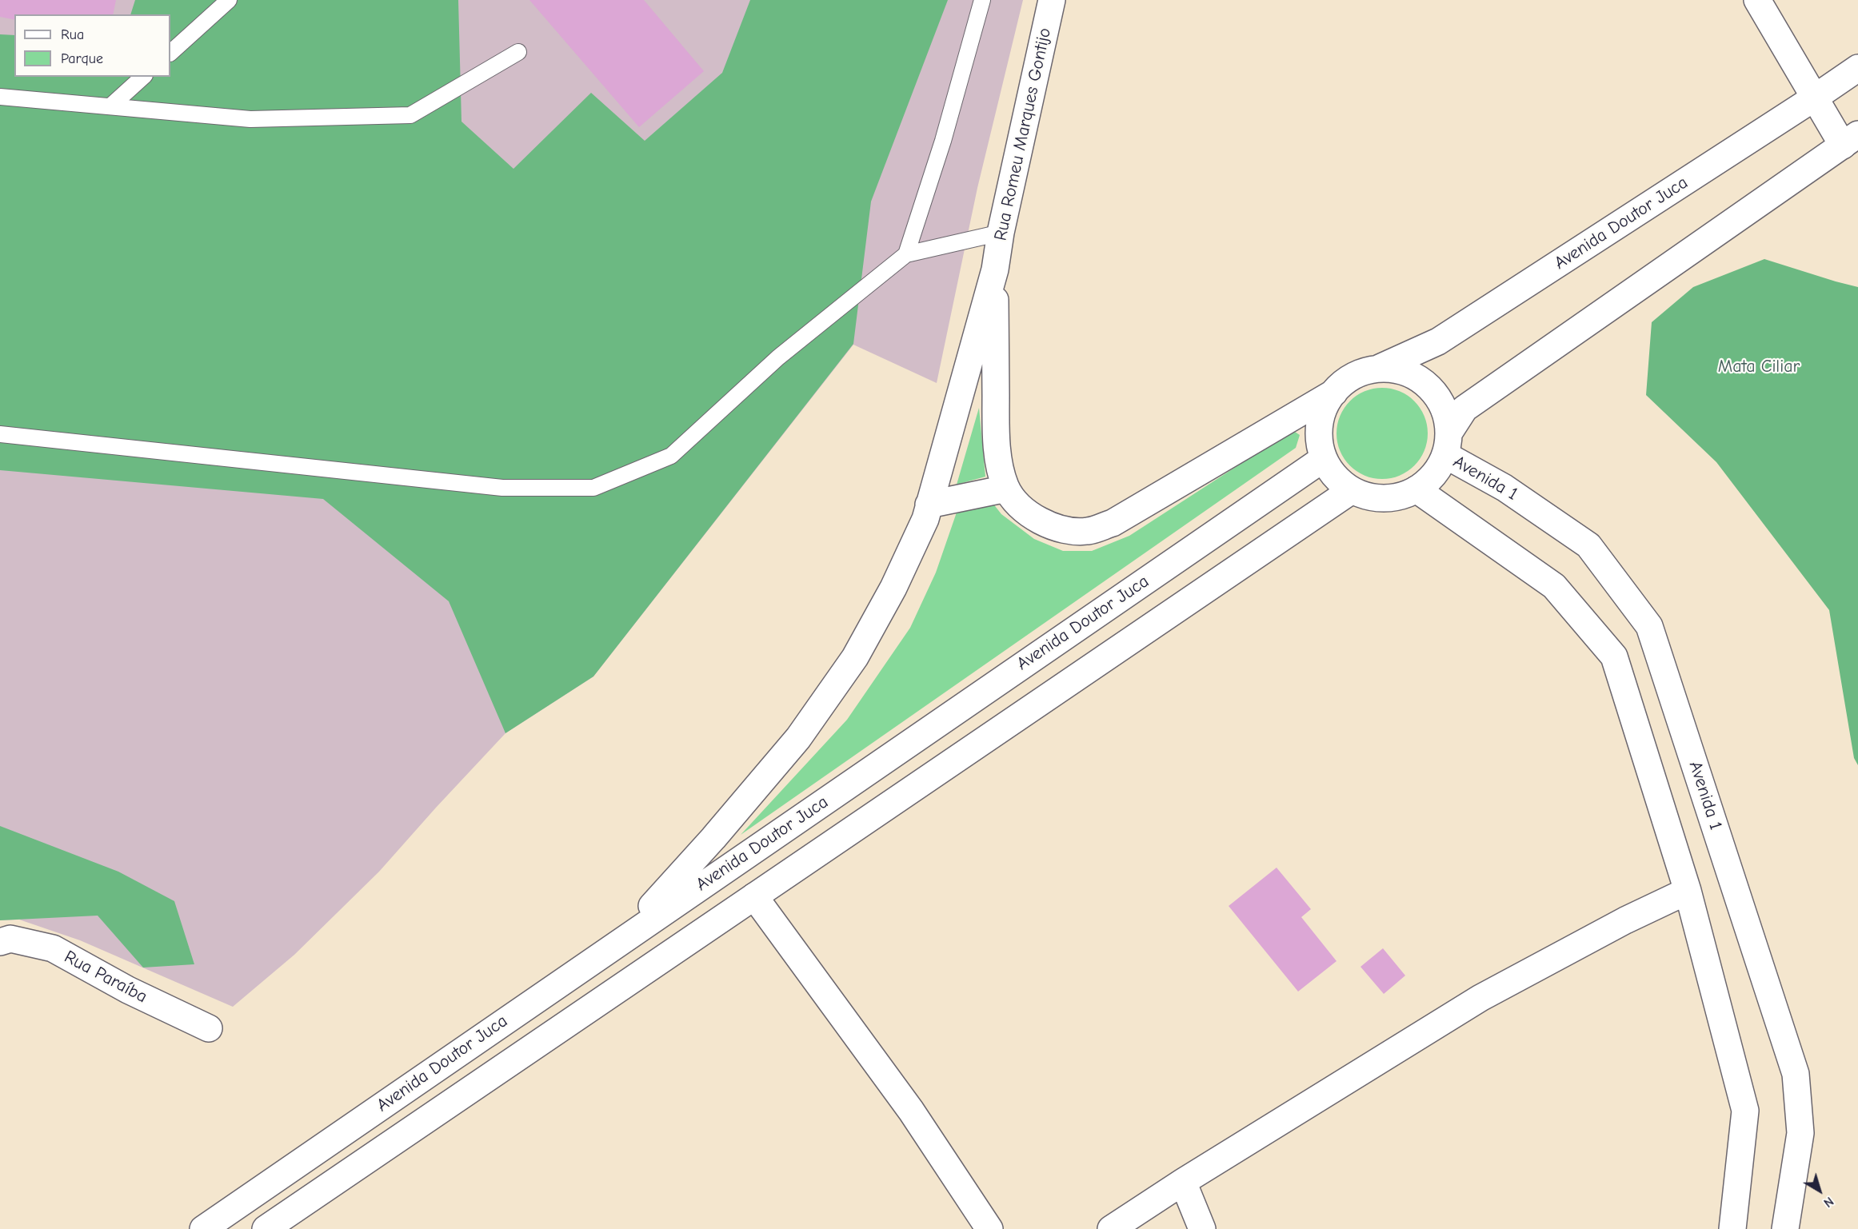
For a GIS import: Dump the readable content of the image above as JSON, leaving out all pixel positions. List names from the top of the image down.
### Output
{
  "streets": {
    "street": [
      "Rua Romeu Marques Gontijo",
      "Avenida Doutor Juca",
      "Avenida 1",
      "Rua Paraíba"
    ]
  },
  "crossings": [
    ["Avenida Doutor Juca", "Avenida 1"]
  ],
  "parks": ["Mata Ciliar"],
  "legend": ["Rua", "Parque"],
  "north": "bottom right"
}
